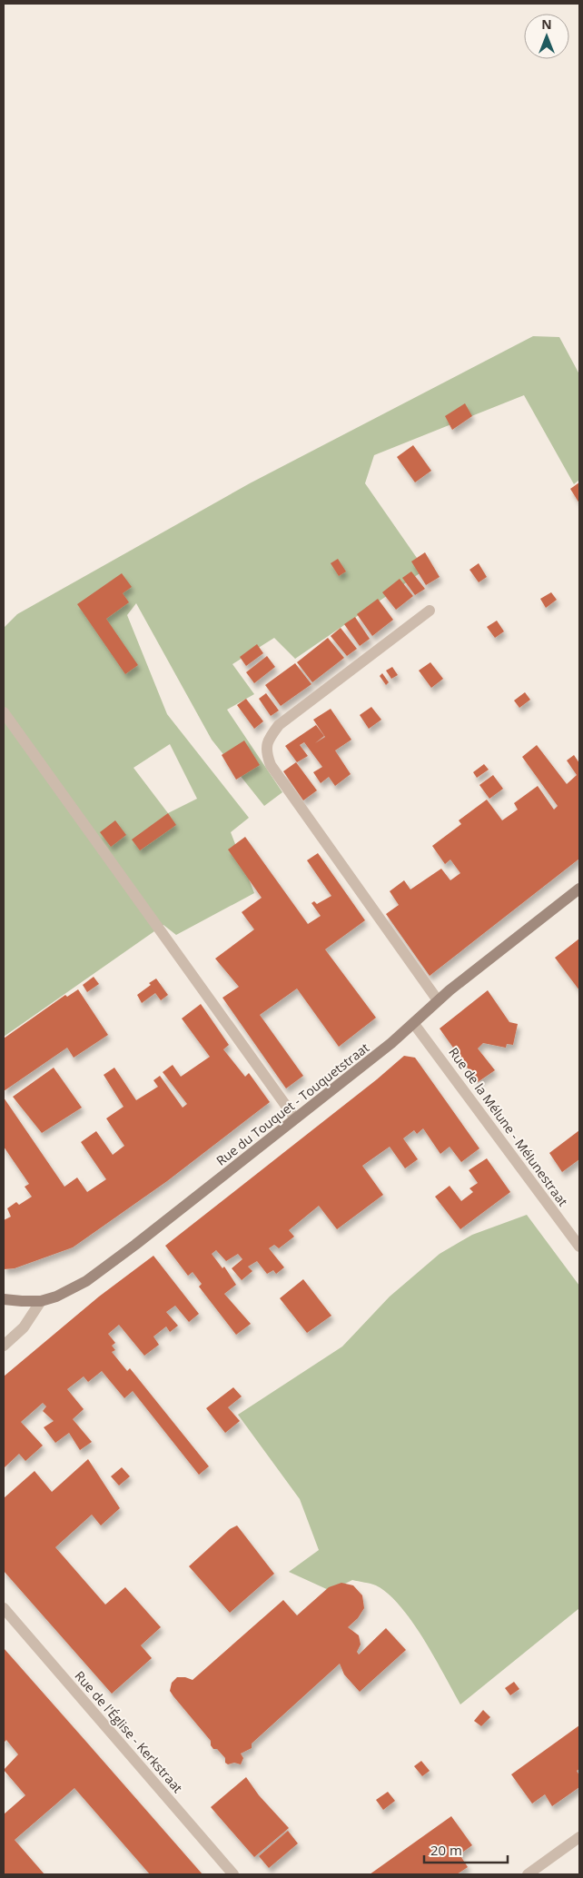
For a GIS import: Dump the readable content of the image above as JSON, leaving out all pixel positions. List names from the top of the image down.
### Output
{
  "streets": {
    "main road": ["Rue du Touquet - Touquetstraat"],
    "street": ["Rue de la Mélune - Mélunestraat", "Rue de l'Église - Kerkstraat"]
  },
  "crossings": [
    ["Rue du Touquet - Touquetstraat", "Rue de la Mélune - Mélunestraat"]
  ],
  "scale_bar": "20 m",
  "north": "top"
}
